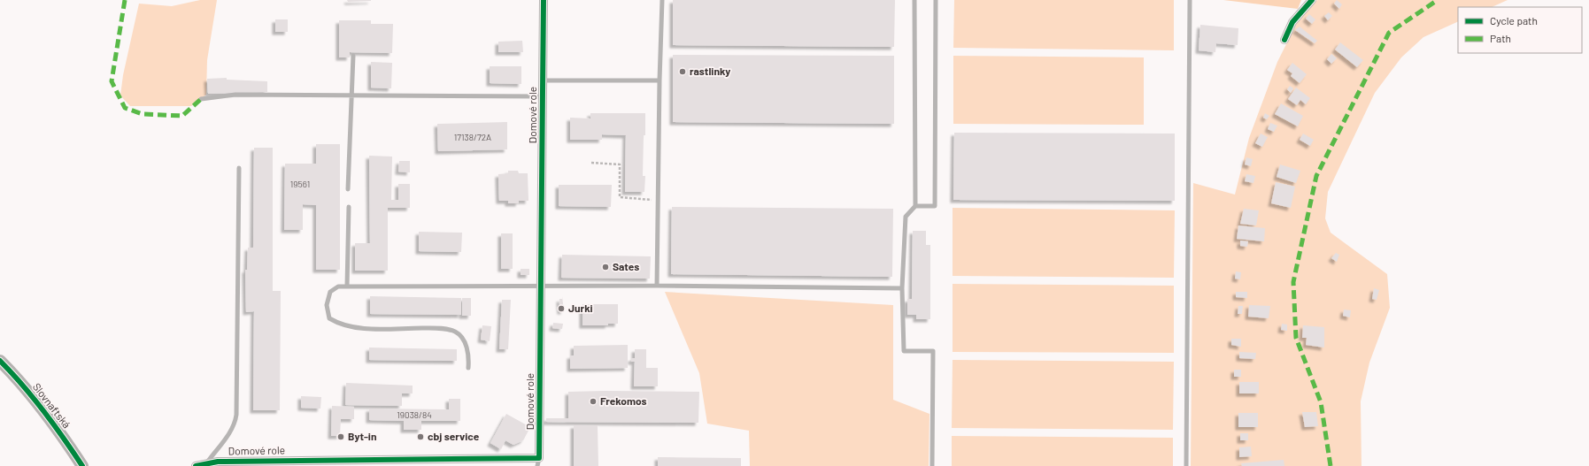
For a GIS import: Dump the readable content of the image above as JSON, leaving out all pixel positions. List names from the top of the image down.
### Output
{
  "streets": {
    "main road": ["Slovnaftská"],
    "street": ["Domové role"]
  },
  "places": [
    "rastlinky",
    "Sates",
    "Jurki",
    "Frekomos",
    "Byt-in",
    "cbj service"
  ],
  "house_numbers": ["17138/72A", "19561", "19038/84"],
  "legend": ["Cycle path", "Path"]
}
